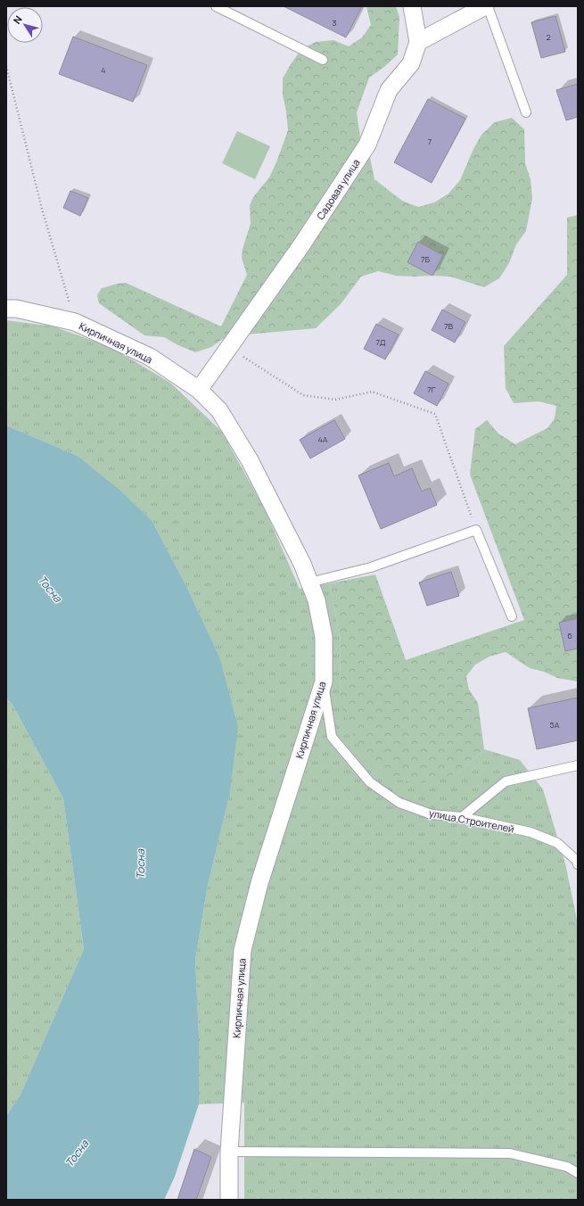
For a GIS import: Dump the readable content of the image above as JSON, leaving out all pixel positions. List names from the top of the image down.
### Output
{
  "streets": {
    "street": ["Садовая улица", "Кирпичная улица"],
    "lane": ["улица Строителей"]
  },
  "crossings": [
    ["Садовая улица", "Кирпичная улица"],
    ["Кирпичная улица", "улица Строителей"]
  ],
  "water": ["Тосна"],
  "house_numbers": [
    "3",
    "2",
    "4",
    "7",
    "7Б",
    "7В",
    "7Д",
    "7Г",
    "4А",
    "6",
    "5А"
  ],
  "north": "top left"
}
